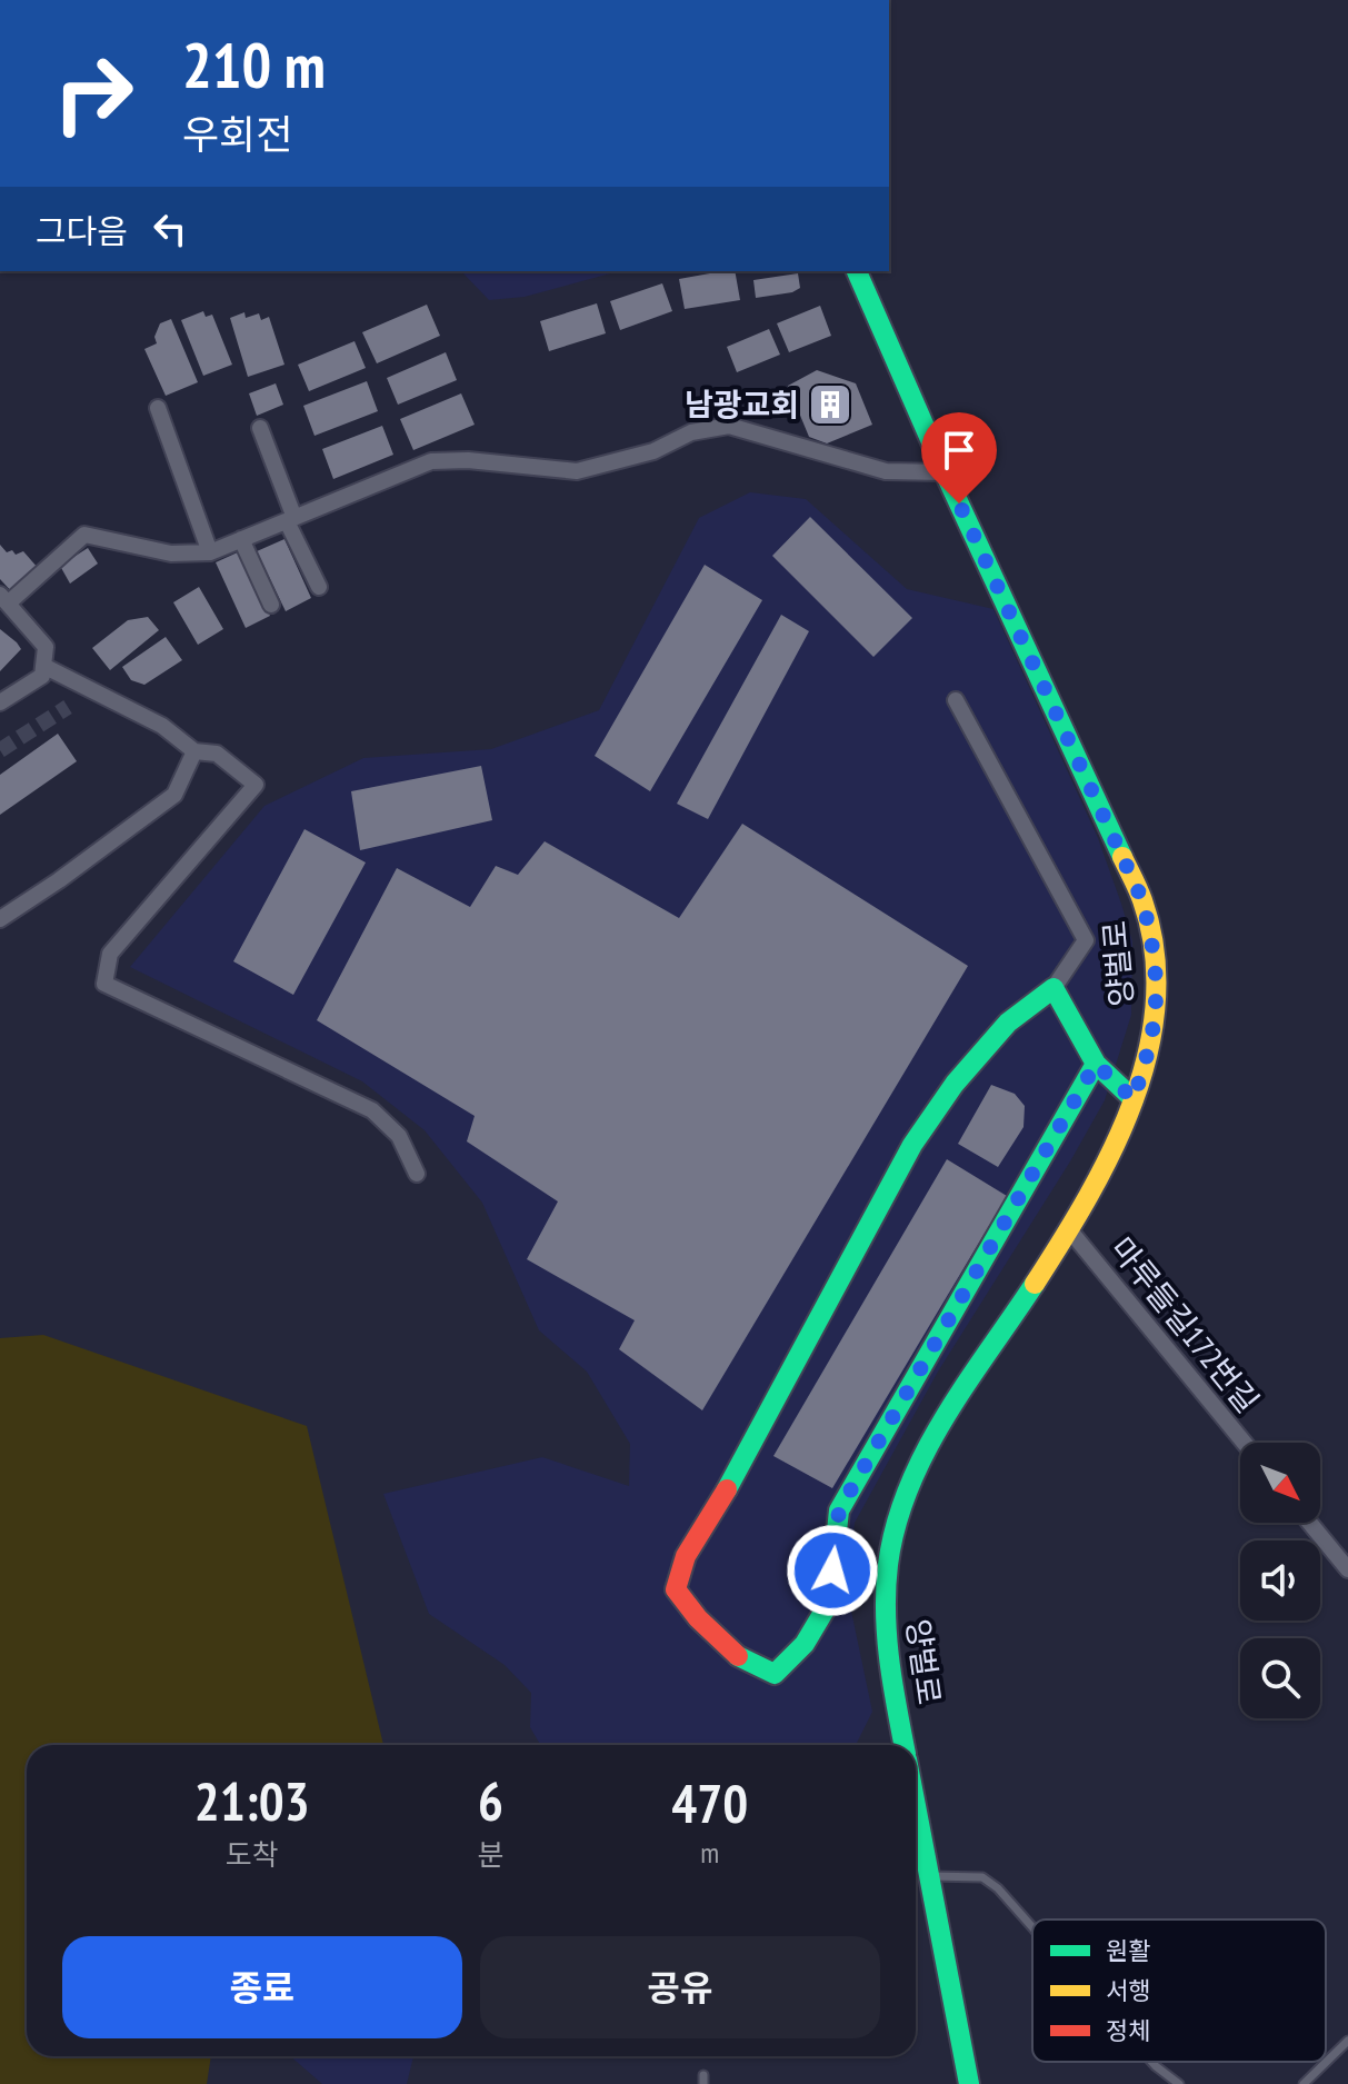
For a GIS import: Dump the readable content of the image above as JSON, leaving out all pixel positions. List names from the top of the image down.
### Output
{
  "streets": {
    "street": ["양벌로", "마루들길172번길"]
  },
  "crossings": [
    ["양벌로", "마루들길172번길"]
  ],
  "places": {
    "building": ["남광교회"]
  },
  "legend": ["원활", "서행", "정체"],
  "north": "bottom right",
  "page": {
    "turn": ["210 m", "우회전"],
    "then": "그다음",
    "eta": [
      "21:03",
      "도착",
      "6",
      "분",
      "470",
      "m"
    ],
    "buttons": ["종료", "공유"]
  }
}
